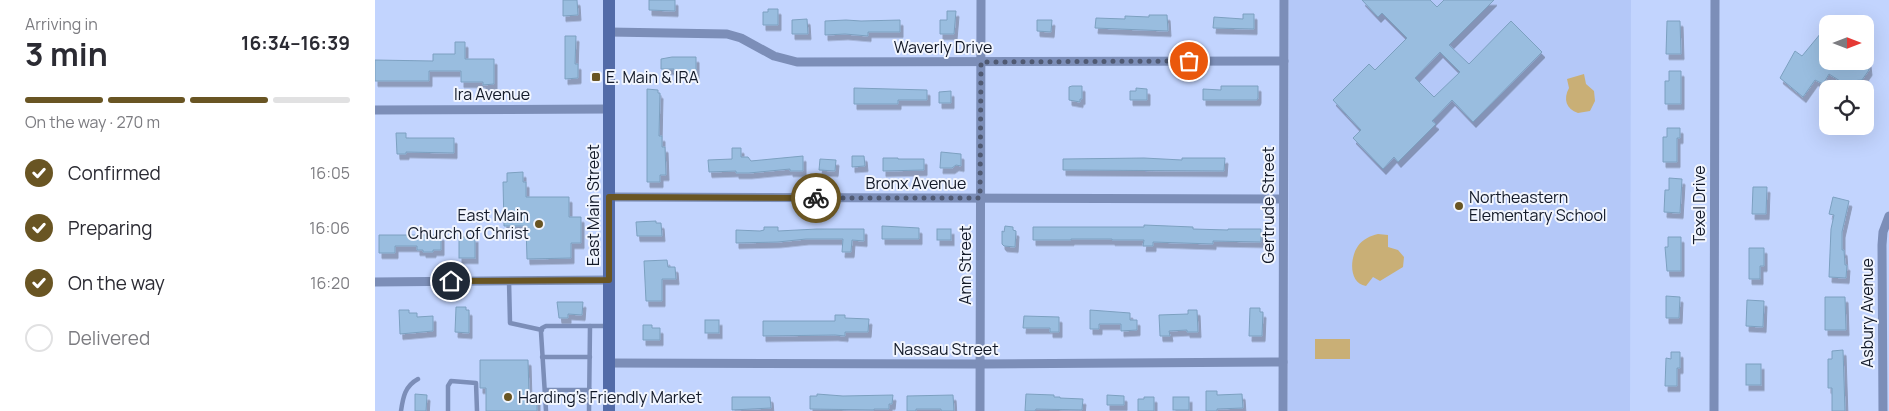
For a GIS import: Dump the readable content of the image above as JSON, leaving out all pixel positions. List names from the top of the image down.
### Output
{
  "streets": {
    "street": [
      "Waverly Drive",
      "Ira Avenue",
      "Bronx Avenue",
      "East Main Street",
      "Gertrude Street",
      "Texel Drive",
      "Ann Street",
      "Asbury Avenue",
      "Nassau Street"
    ]
  },
  "crossings": [
    ["Waverly Drive", "East Main Street"],
    ["Waverly Drive", "Gertrude Street"],
    ["Waverly Drive", "Ann Street"],
    ["Ira Avenue", "East Main Street"],
    ["Bronx Avenue", "East Main Street"],
    ["Bronx Avenue", "Gertrude Street"],
    ["Bronx Avenue", "Ann Street"],
    ["East Main Street", "Nassau Street"],
    ["Gertrude Street", "Nassau Street"],
    ["Ann Street", "Nassau Street"]
  ],
  "places": {
    "transit": ["E. Main & IRA"],
    "other": ["Northeastern Elementary School", "East Main Church of Christ", "Harding's Friendly Market"]
  },
  "north": "right",
  "page": {
    "heading": ["3 min", "Arriving in", "16:34–16:39"],
    "bar": "On the way · 270 m",
    "list": [
      ["Confirmed", "16:05"],
      ["Preparing", "16:06"],
      ["On the way", "16:20"],
      "Delivered"
    ]
  }
}
